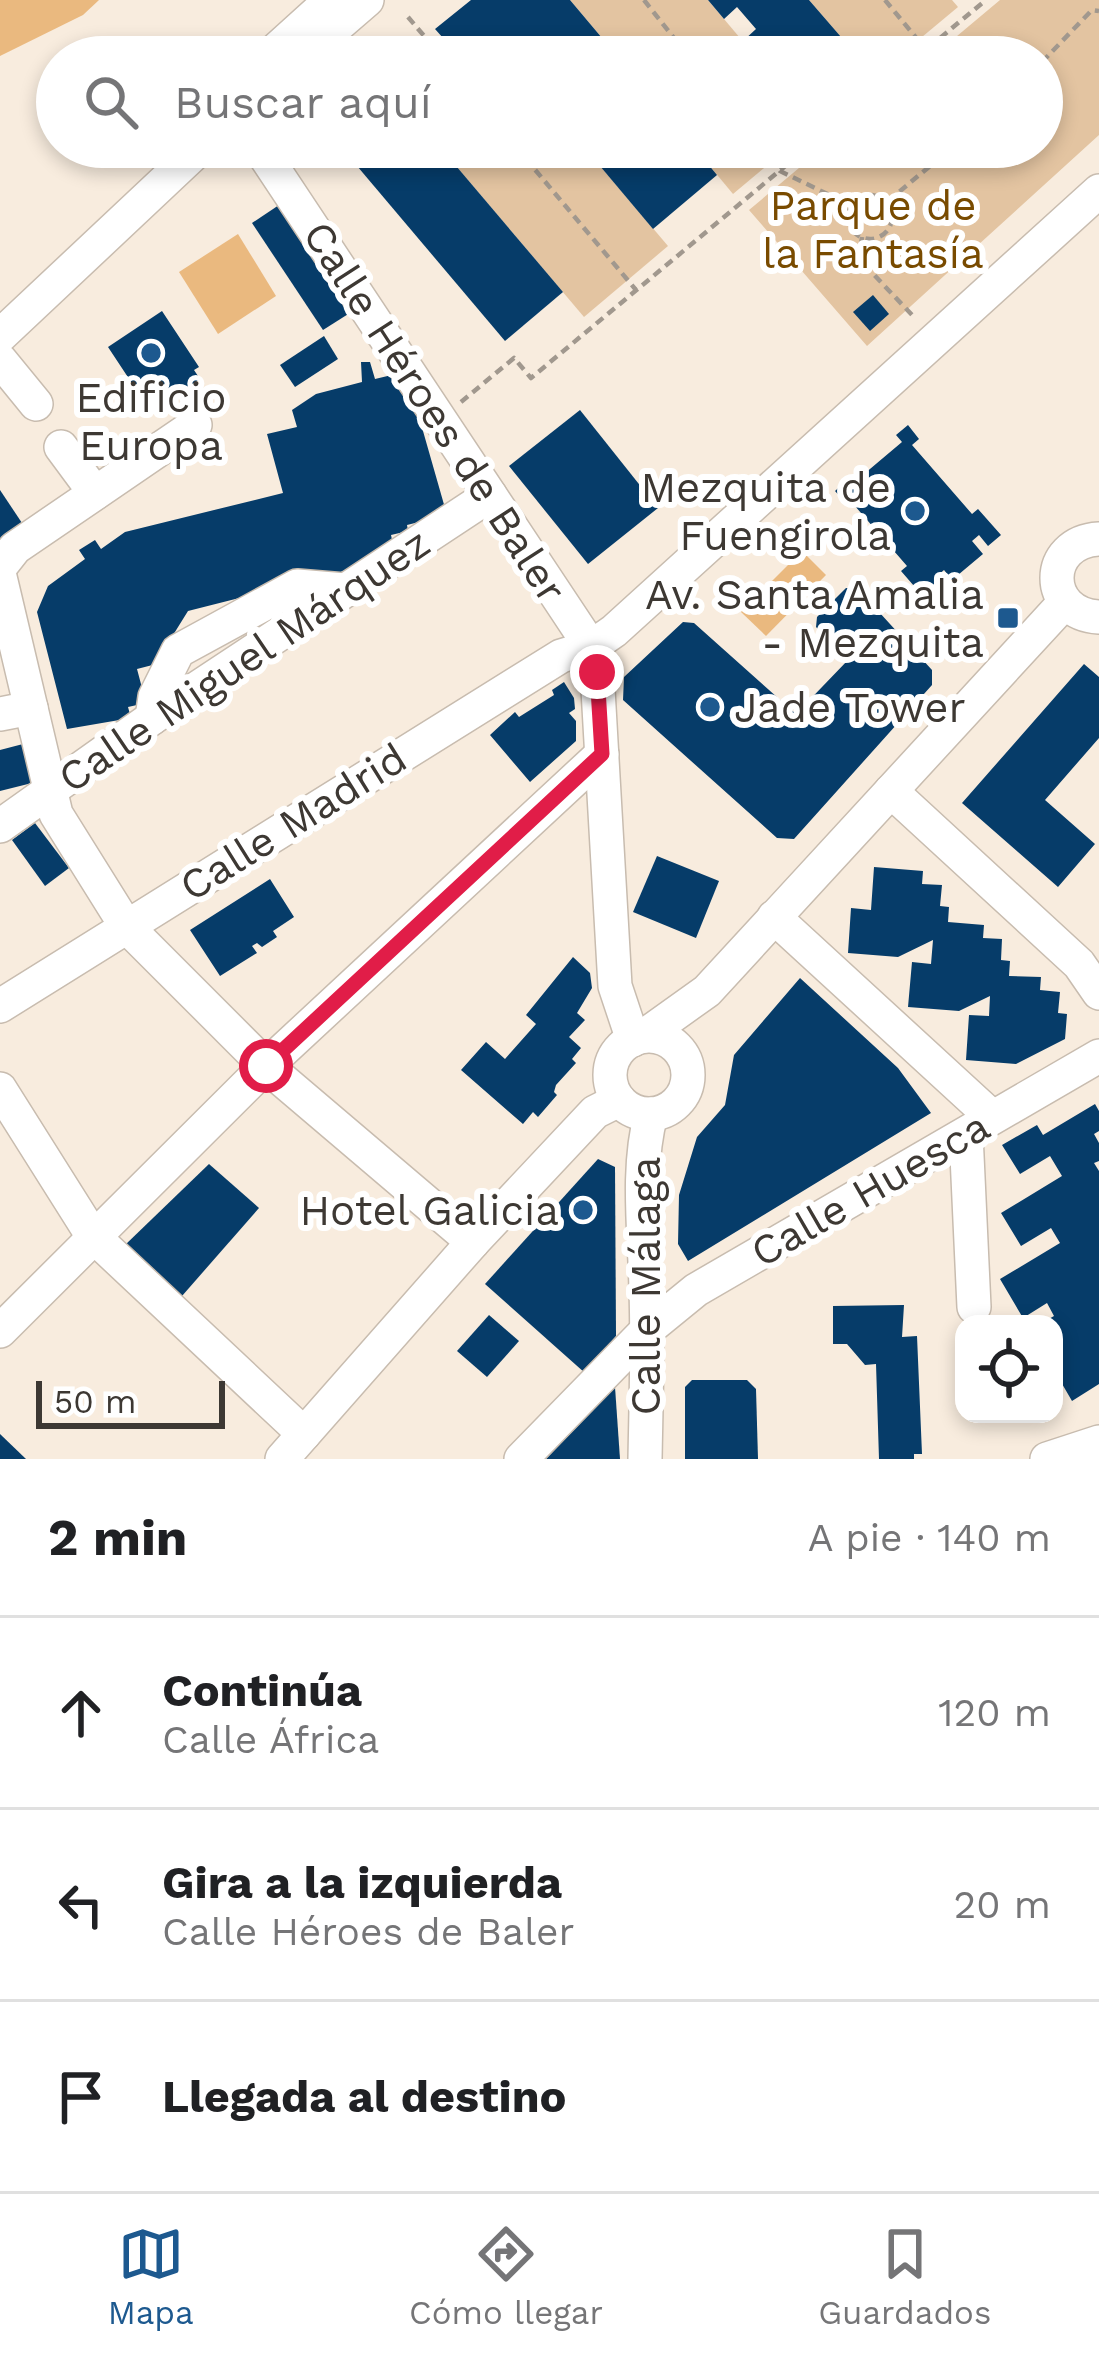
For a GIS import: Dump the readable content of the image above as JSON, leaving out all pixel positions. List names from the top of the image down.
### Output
{
  "streets": {
    "street": [
      "Calle Héroes de Baler",
      "Calle Miguel Márquez",
      "Calle Madrid",
      "Calle Huesca",
      "Calle Málaga"
    ]
  },
  "crossings": [
    ["Calle Héroes de Baler", "Calle Miguel Márquez"],
    ["Calle Héroes de Baler", "Calle Madrid"],
    ["Calle Héroes de Baler", "Calle Málaga"],
    ["Calle Huesca", "Calle Málaga"]
  ],
  "parks": ["Parque de la Fantasía"],
  "places": {
    "other": [
      "Edificio Europa",
      "Mezquita de Fuengirola",
      "Jade Tower",
      "Hotel Galicia"
    ],
    "transit": ["Av. Santa Amalia - Mezquita"]
  },
  "scale_bar": "50 m",
  "page": {
    "search": "Buscar aquí",
    "scale": "50 m",
    "heading": ["2 min", "A pie · 140 m"],
    "list": [
      ["Continúa", "Calle África", "120 m"],
      ["Gira a la izquierda", "Calle Héroes de Baler", "20 m"],
      "Llegada al destino"
    ],
    "nav": ["Mapa", "Cómo llegar", "Guardados"]
  }
}
